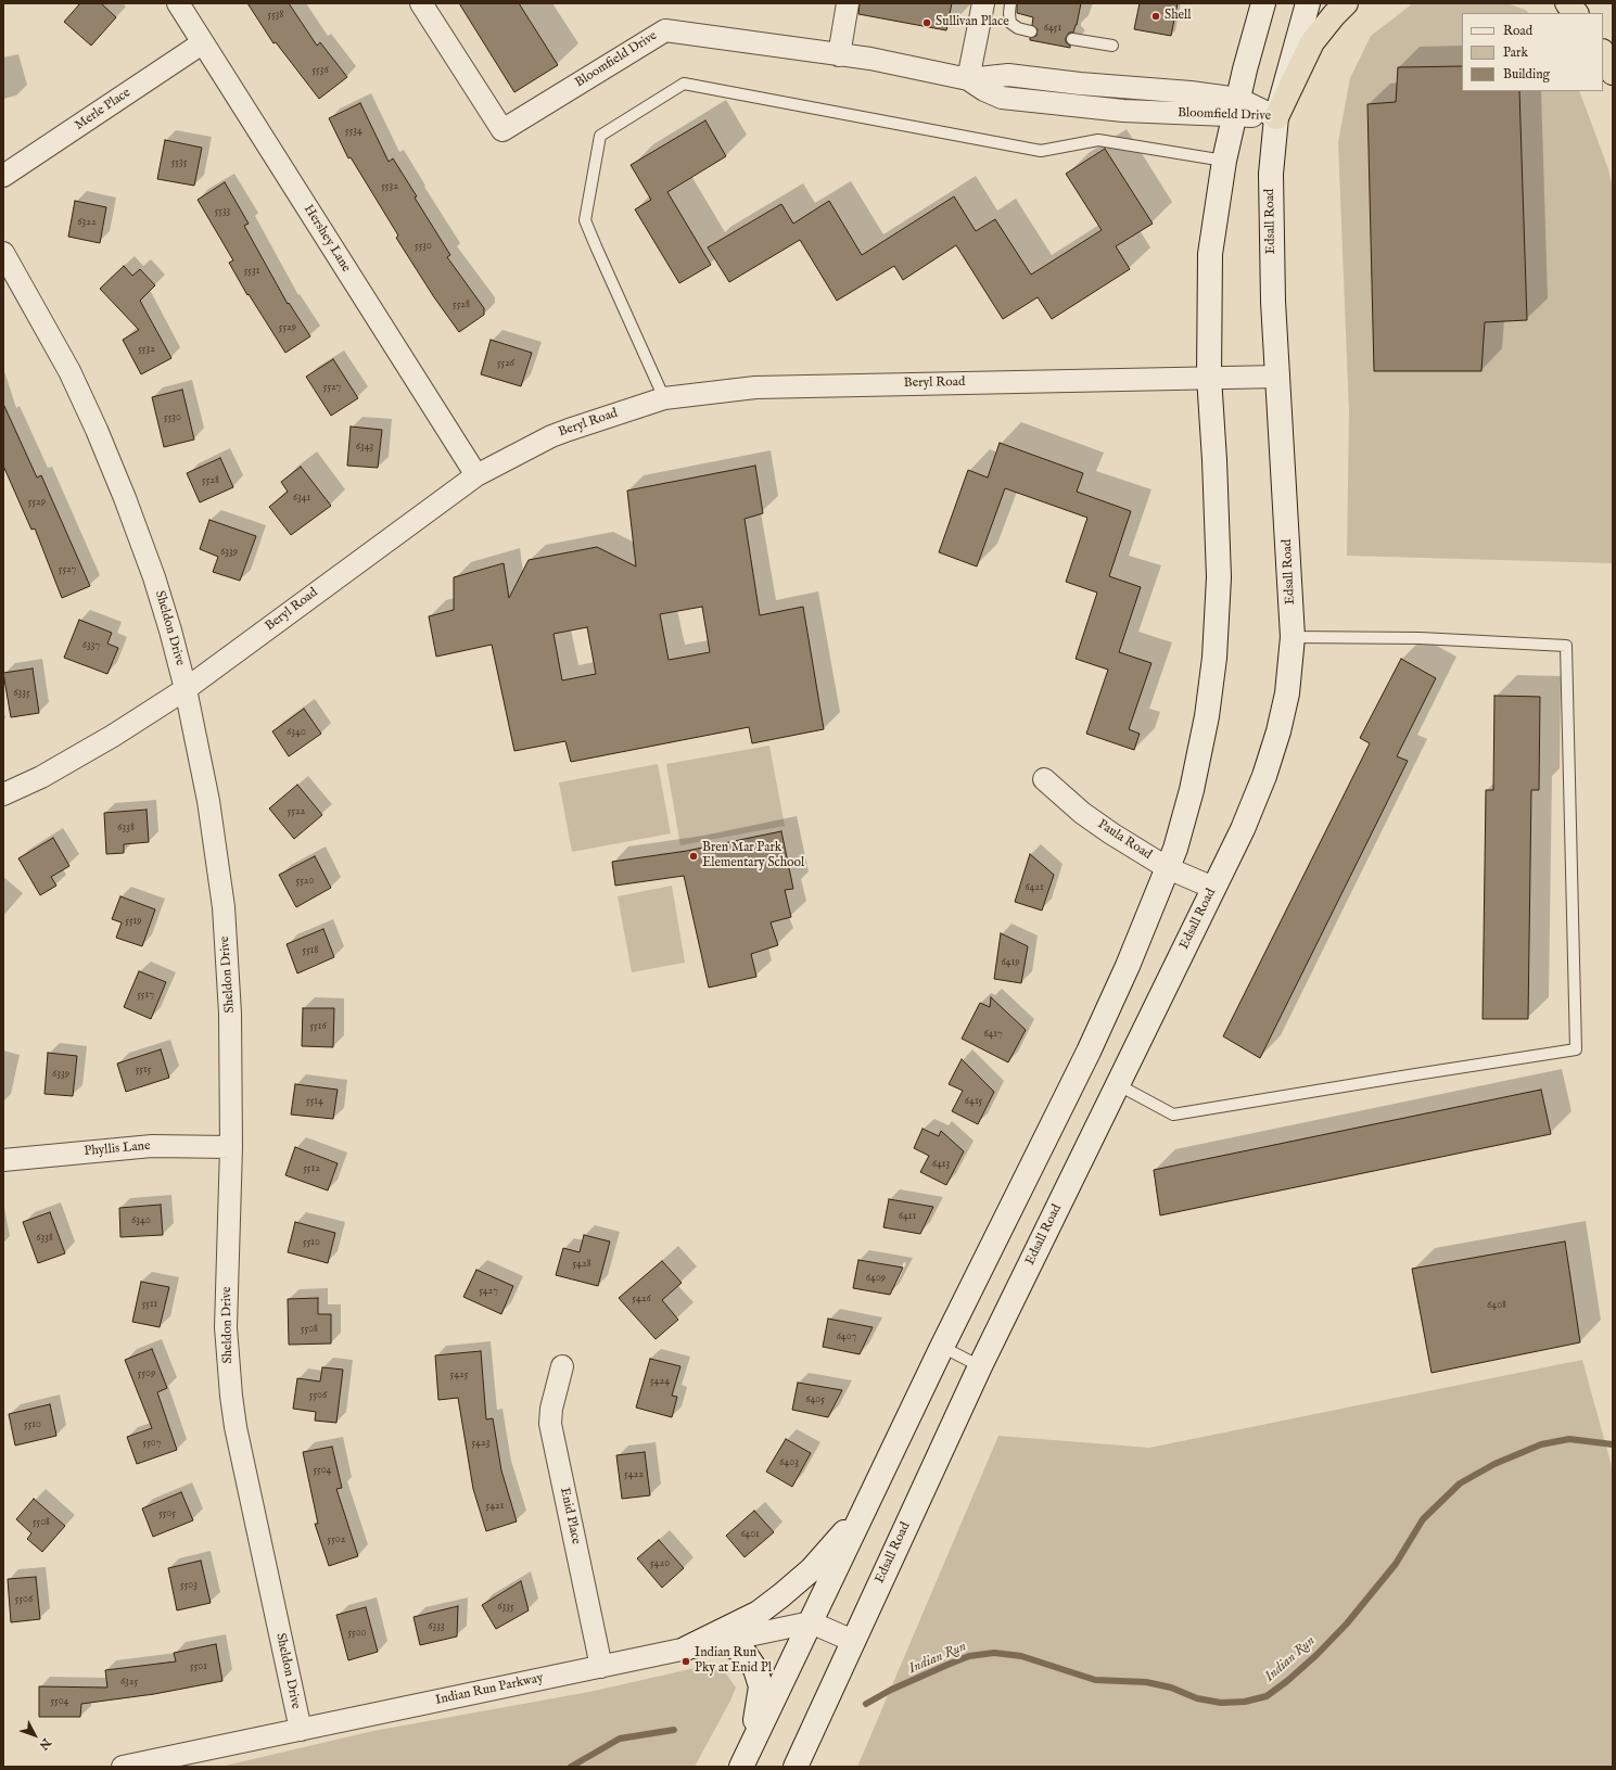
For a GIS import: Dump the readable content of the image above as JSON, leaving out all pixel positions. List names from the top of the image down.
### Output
{
  "streets": {
    "main road": ["Edsall Road"],
    "street": [
      "Bloomfield Drive",
      "Merle Place",
      "Hershey Lane",
      "Beryl Road",
      "Sheldon Drive",
      "Paula Road",
      "Phyllis Lane",
      "Enid Place",
      "Indian Run Parkway"
    ]
  },
  "crossings": [
    ["Bloomfield Drive", "Edsall Road"],
    ["Merle Place", "Hershey Lane"],
    ["Edsall Road", "Beryl Road"],
    ["Edsall Road", "Paula Road"],
    ["Hershey Lane", "Beryl Road"],
    ["Beryl Road", "Sheldon Drive"],
    ["Sheldon Drive", "Phyllis Lane"],
    ["Sheldon Drive", "Indian Run Parkway"],
    ["Enid Place", "Indian Run Parkway"]
  ],
  "water": ["Indian Run"],
  "places": [
    "Shell",
    "Sullivan Place",
    "Bren Mar Park Elementary School",
    "Indian Run Pky at Enid Pl"
  ],
  "house_numbers": [
    "5538",
    "6451",
    "5536",
    "5534",
    "5535",
    "5532",
    "5533",
    "6322",
    "5530",
    "5531",
    "5528",
    "5529",
    "5532",
    "5526",
    "5527",
    "5530",
    "6343",
    "5528",
    "6341",
    "5529",
    "6339",
    "5527",
    "6337",
    "6335",
    "6340",
    "5522",
    "6338",
    "5520",
    "6421",
    "5519",
    "5518",
    "6419",
    "5517",
    "5516",
    "6417",
    "5515",
    "6339",
    "5514",
    "6415",
    "6413",
    "5512",
    "6411",
    "6340",
    "6338",
    "5510",
    "5428",
    "6409",
    "5427",
    "5426",
    "5511",
    "6408",
    "5508",
    "6407",
    "5509",
    "5425",
    "5424",
    "5506",
    "6405",
    "5510",
    "5507",
    "5423",
    "6403",
    "5504",
    "5422",
    "5421",
    "5505",
    "5508",
    "6401",
    "5502",
    "5420",
    "5503",
    "5506",
    "6335",
    "6333",
    "5500",
    "5501",
    "6325",
    "5504"
  ],
  "legend": ["Road", "Park", "Building"],
  "north": "bottom right"
}
